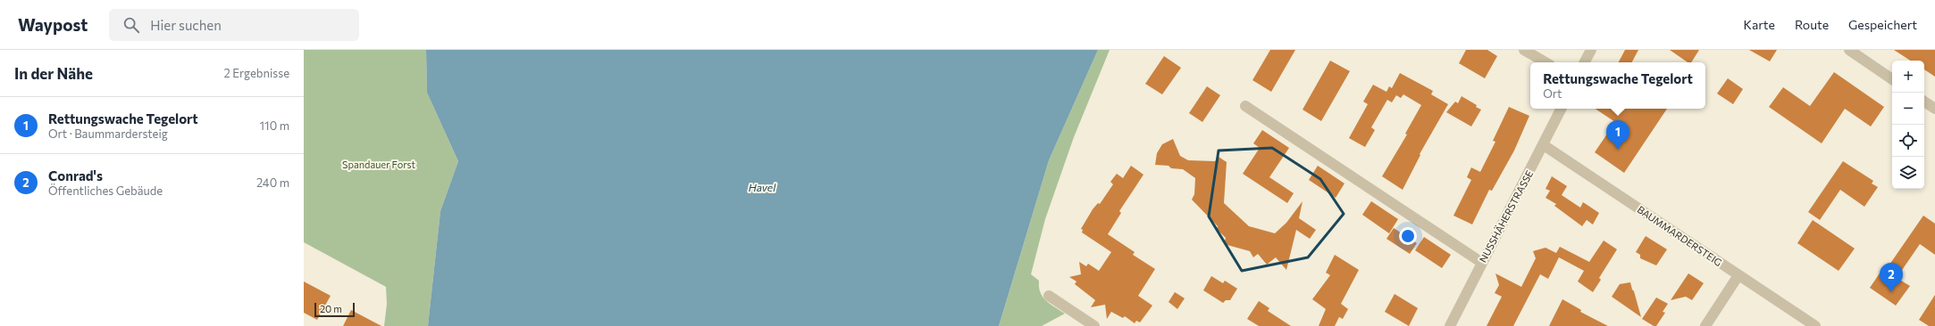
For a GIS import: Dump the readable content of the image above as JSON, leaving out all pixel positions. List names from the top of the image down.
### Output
{
  "streets": {
    "street": ["NUSSHÄHERSTRASSE", "BAUMMARDERSTEIG"]
  },
  "crossings": [
    ["NUSSHÄHERSTRASSE", "BAUMMARDERSTEIG"]
  ],
  "water": ["Havel"],
  "parks": ["Spandauer Forst"],
  "scale_bar": "20 m",
  "page": {
    "header": "Waypost",
    "search": "Hier suchen",
    "nav": ["Karte", "Route", "Gespeichert"],
    "heading": ["In der Nähe", "2 Ergebnisse"],
    "map_buttons": ["+", "−"],
    "popup": ["Rettungswache Tegelort", "Ort"],
    "list": [
      {
        "mark": "1",
        "name": "Rettungswache Tegelort",
        "note": "Ort · Baummardersteig",
        "value": "110 m"
      },
      {
        "mark": "2",
        "name": "Conrad's",
        "note": "Öffentliches Gebäude",
        "value": "240 m"
      }
    ],
    "pins": ["1", "2"],
    "scale": "20 m"
  }
}
